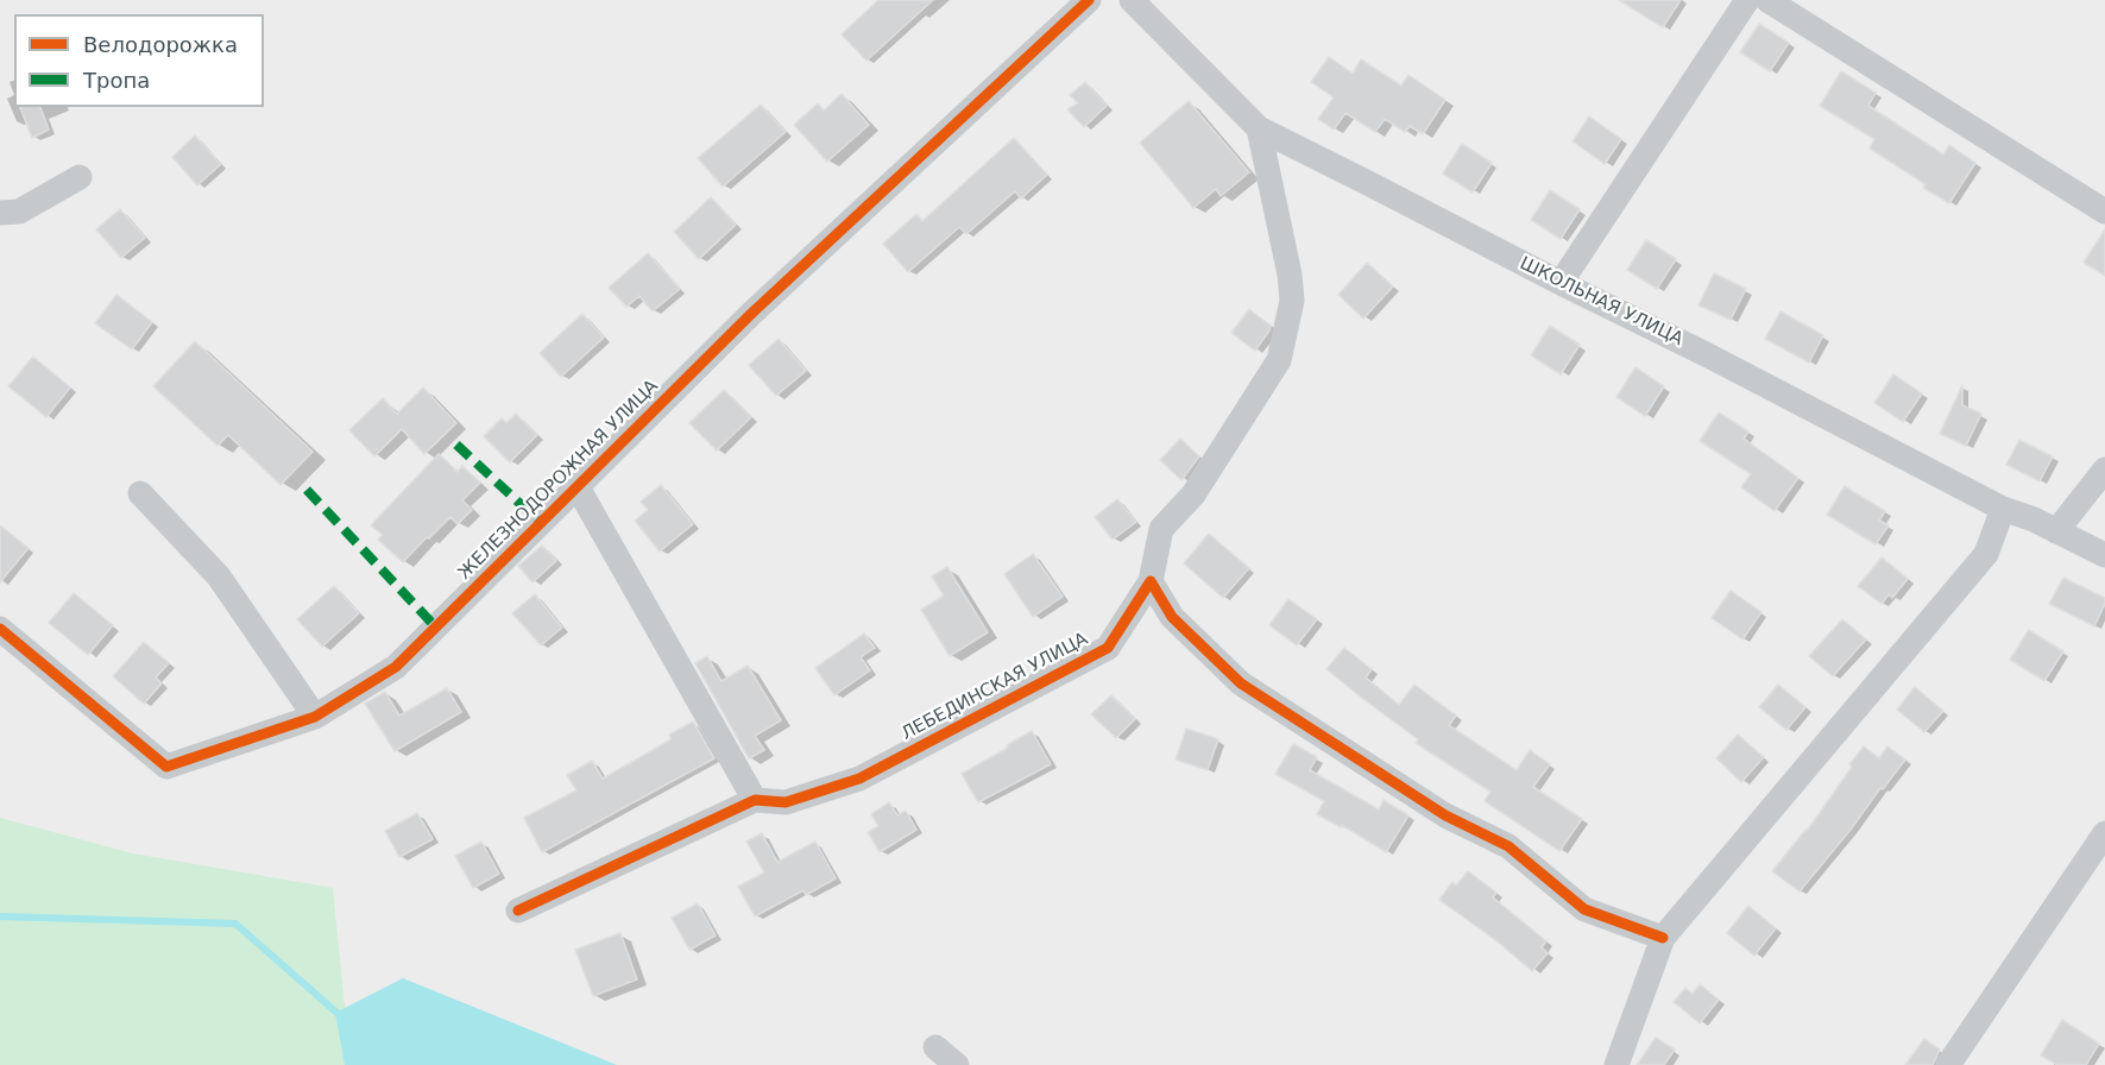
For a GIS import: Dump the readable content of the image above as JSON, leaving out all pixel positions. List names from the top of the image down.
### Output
{
  "streets": {
    "street": ["ШКОЛЬНАЯ УЛИЦА", "ЖЕЛЕЗНОДОРОЖНАЯ УЛИЦА", "ЛЕБЕДИНСКАЯ УЛИЦА"]
  },
  "legend": ["Велодорожка", "Тропа"]
}
